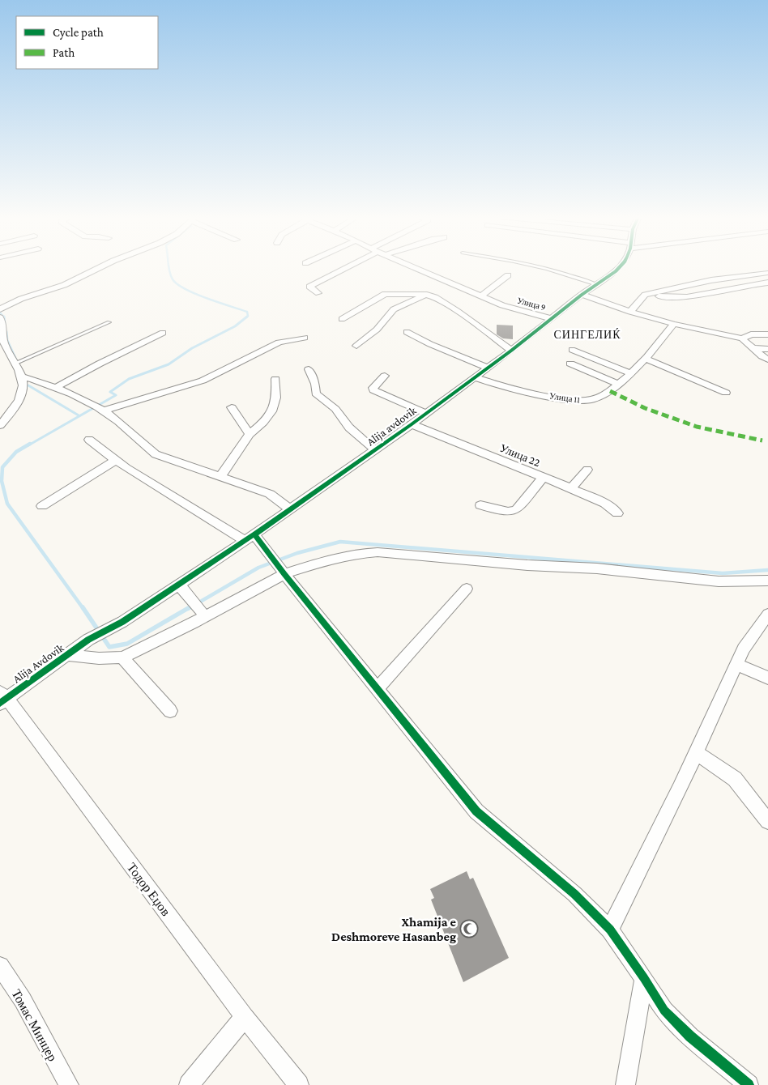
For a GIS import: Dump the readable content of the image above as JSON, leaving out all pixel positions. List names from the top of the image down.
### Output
{
  "streets": {
    "street": [
      "Улица 9",
      "Улица 11",
      "Alija avdovik",
      "Улица 22",
      "Alija Avdovik",
      "Тодор Еџов",
      "Томас Минцер"
    ]
  },
  "crossings": [
    ["Улица 9", "Alija avdovik"],
    ["Улица 11", "Alija avdovik"],
    ["Alija avdovik", "Улица 22"],
    ["Alija avdovik", "Alija Avdovik"],
    ["Alija Avdovik", "Тодор Еџов"]
  ],
  "districts": ["СИНГЕЛИЌ"],
  "places": {
    "mosque": ["Xhamija e Deshmoreve Hasanbeg"]
  },
  "legend": ["Cycle path", "Path"]
}
